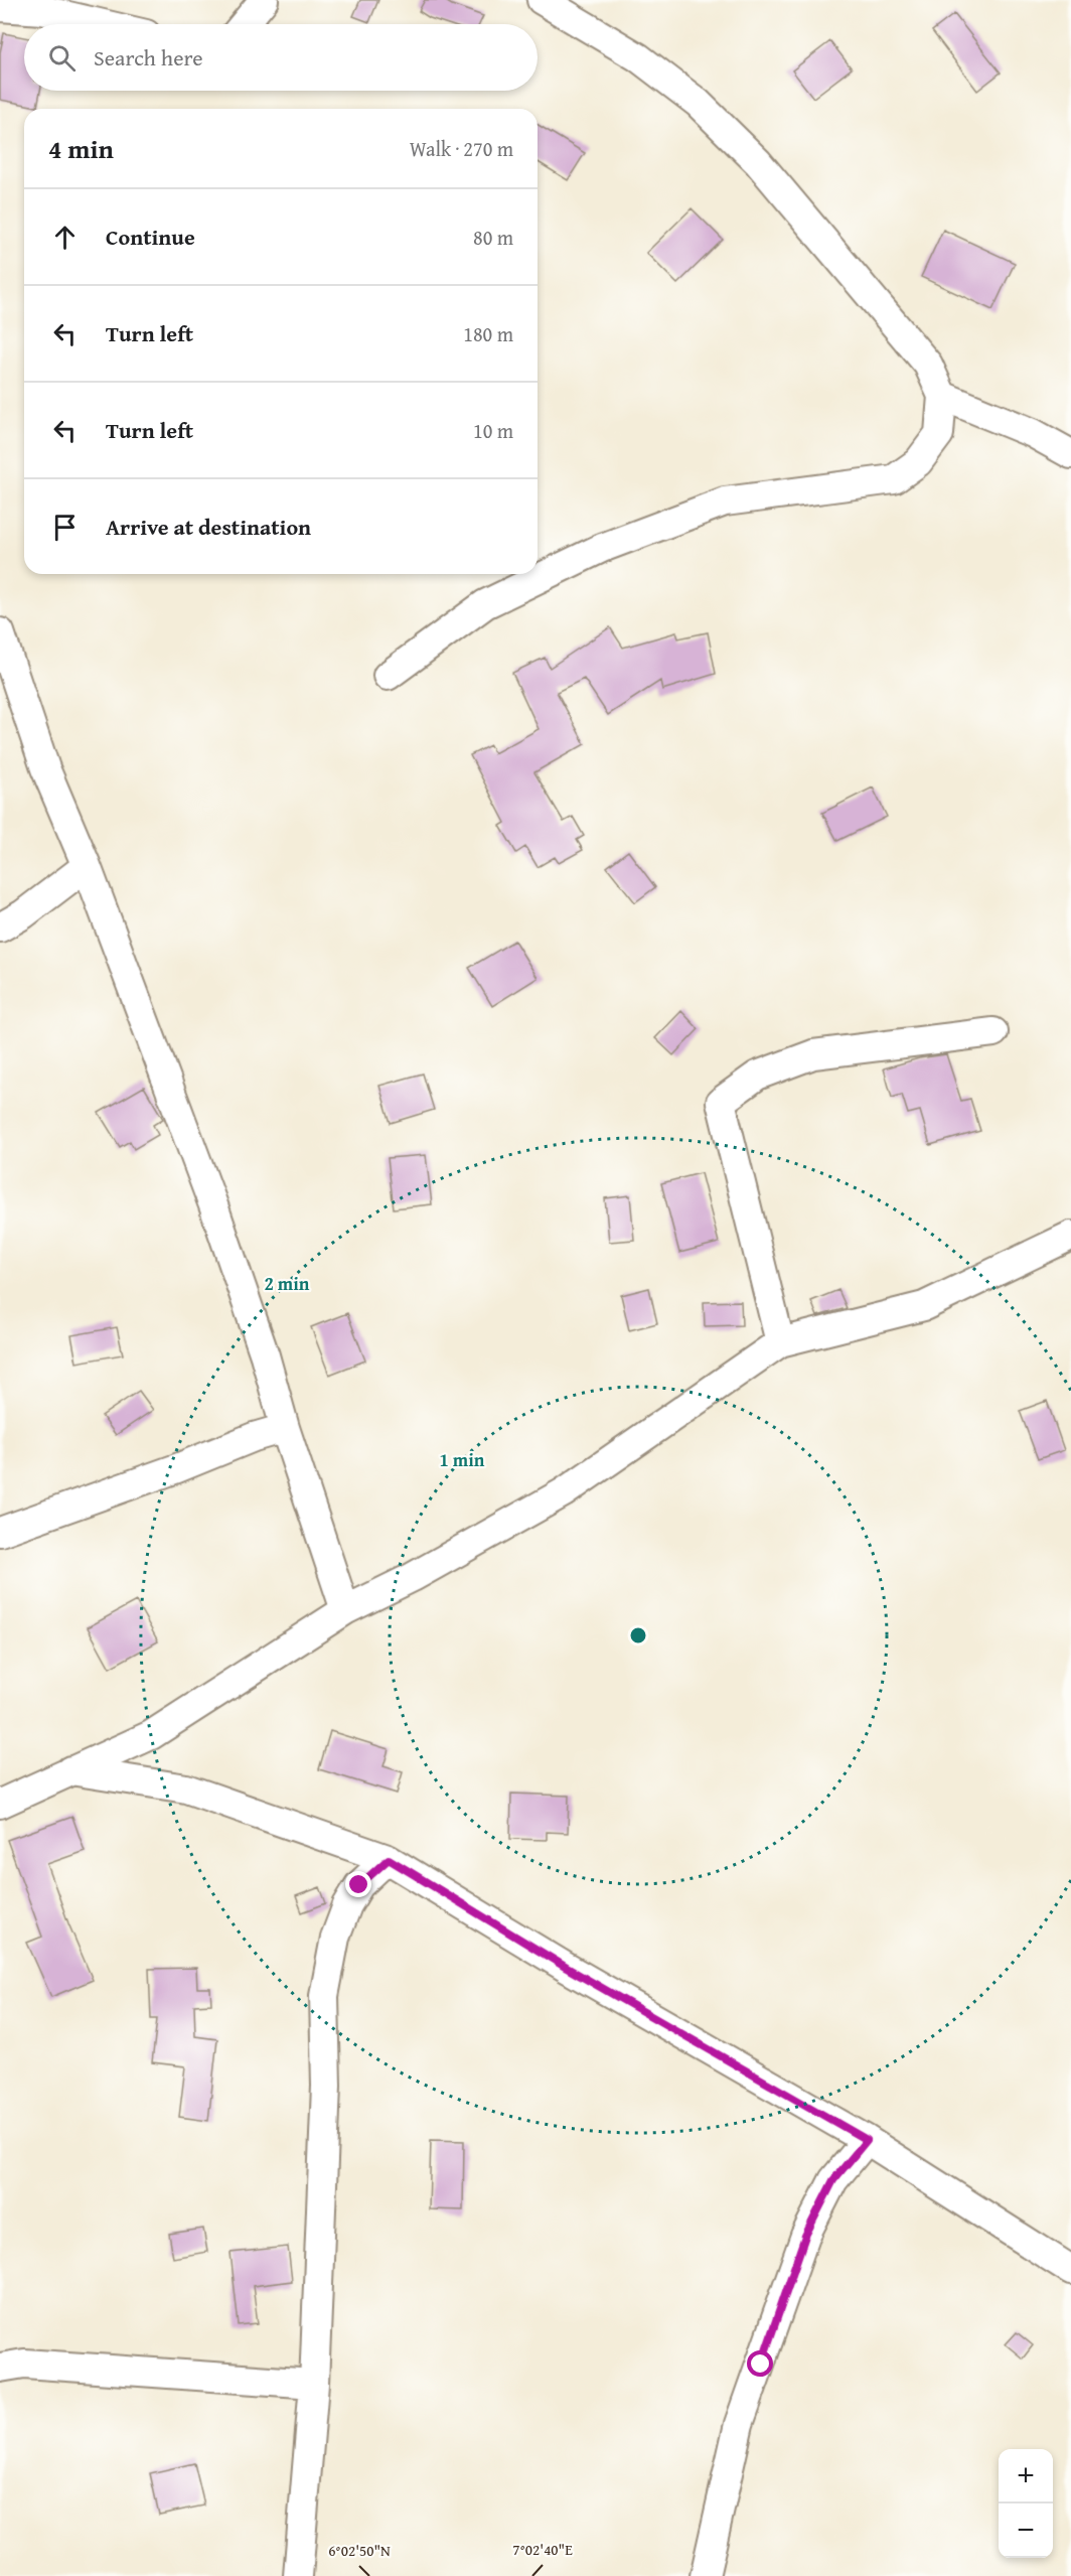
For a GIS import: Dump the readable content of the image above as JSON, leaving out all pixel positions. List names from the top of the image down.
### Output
{
  "page": {
    "search": "Search here",
    "heading": ["4 min", "Walk · 270 m"],
    "list": [
      ["Continue", "80 m"],
      ["Turn left", "180 m"],
      ["Turn left", "10 m"],
      "Arrive at destination"
    ],
    "map_buttons": ["+", "−"]
  },
  "coordinates": ["7°02'40\"E", "6°02'50\"N"],
  "rings": ["2 min", "1 min"]
}
